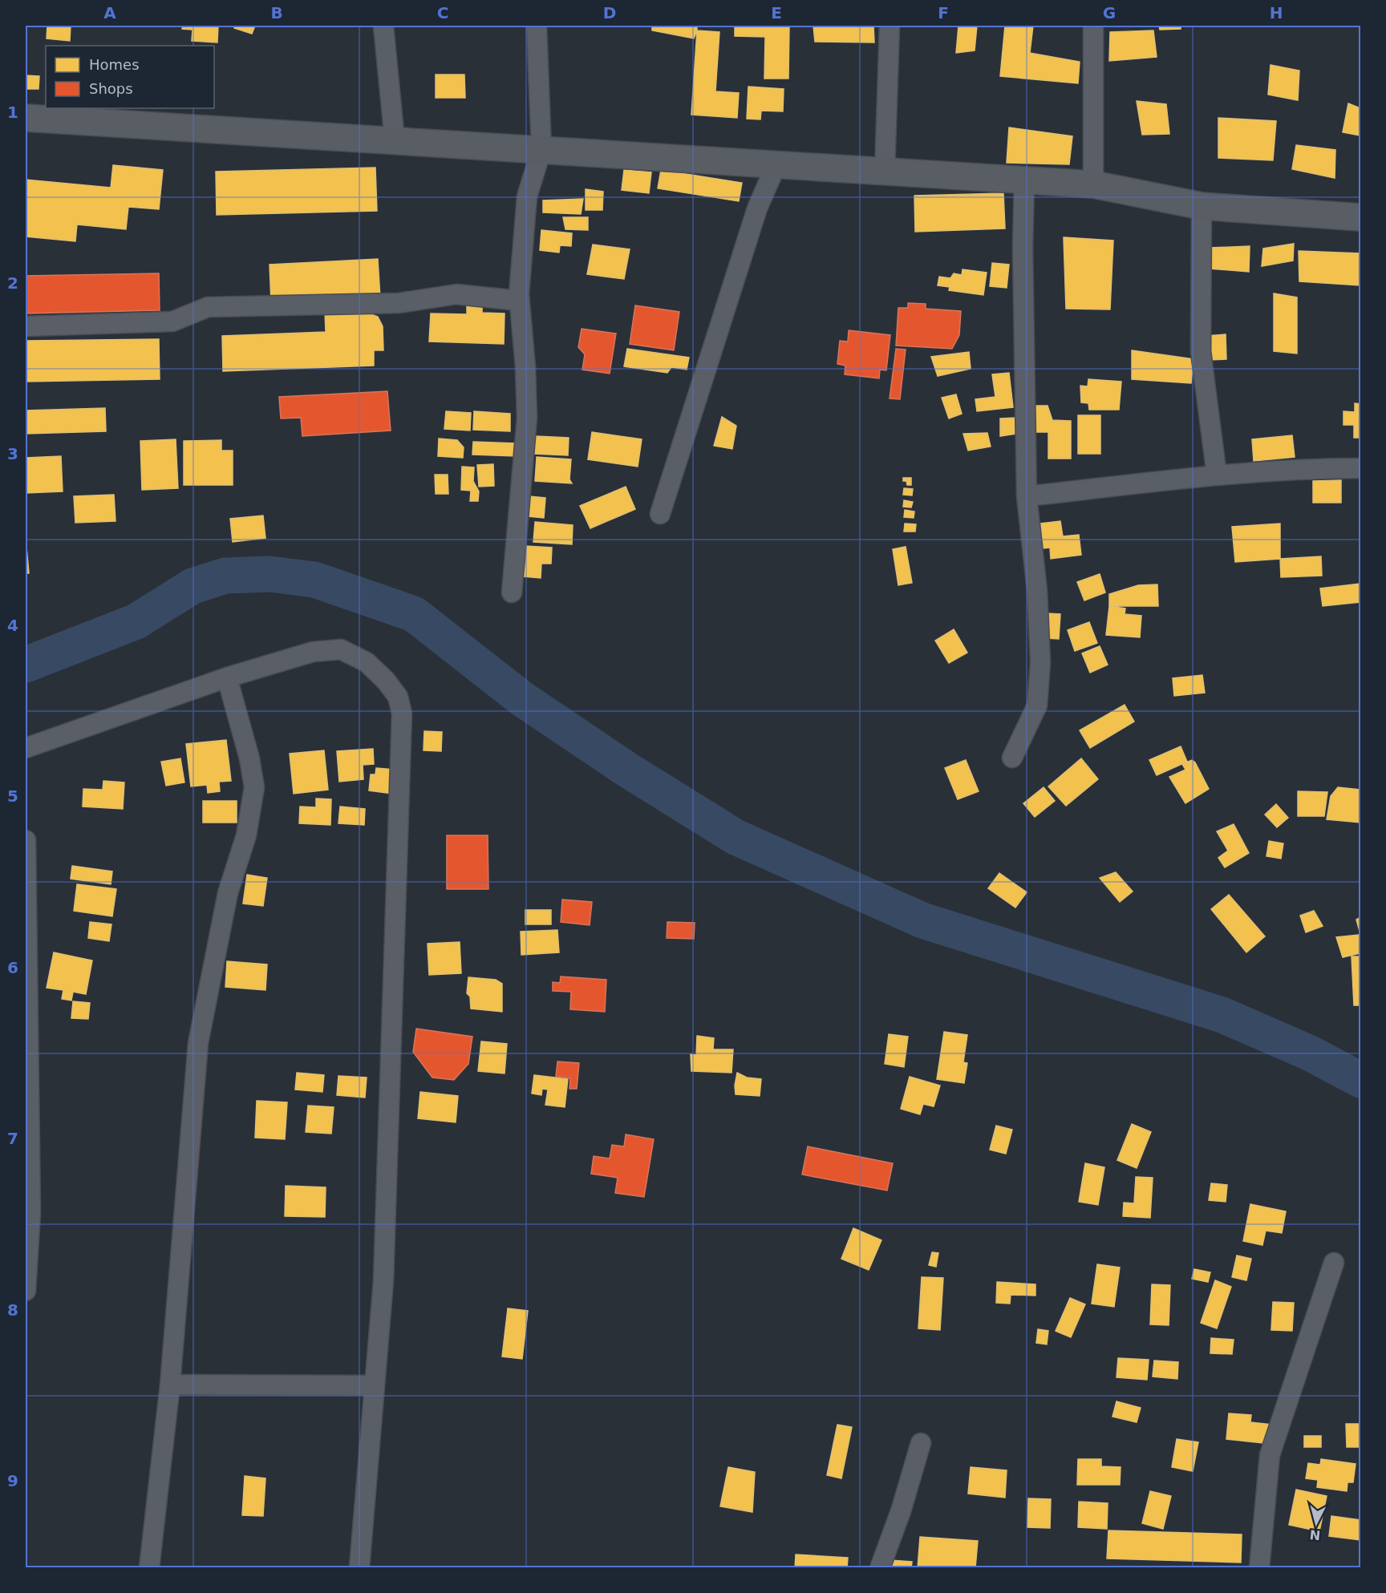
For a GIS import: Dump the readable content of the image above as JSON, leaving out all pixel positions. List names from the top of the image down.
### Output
{
  "legend": ["Homes", "Shops"],
  "north": "bottom",
  "grid": {
    "columns": [
      "A",
      "B",
      "C",
      "D",
      "E",
      "F",
      "G",
      "H"
    ],
    "rows": [
      "1",
      "2",
      "3",
      "4",
      "5",
      "6",
      "7",
      "8",
      "9"
    ]
  }
}
